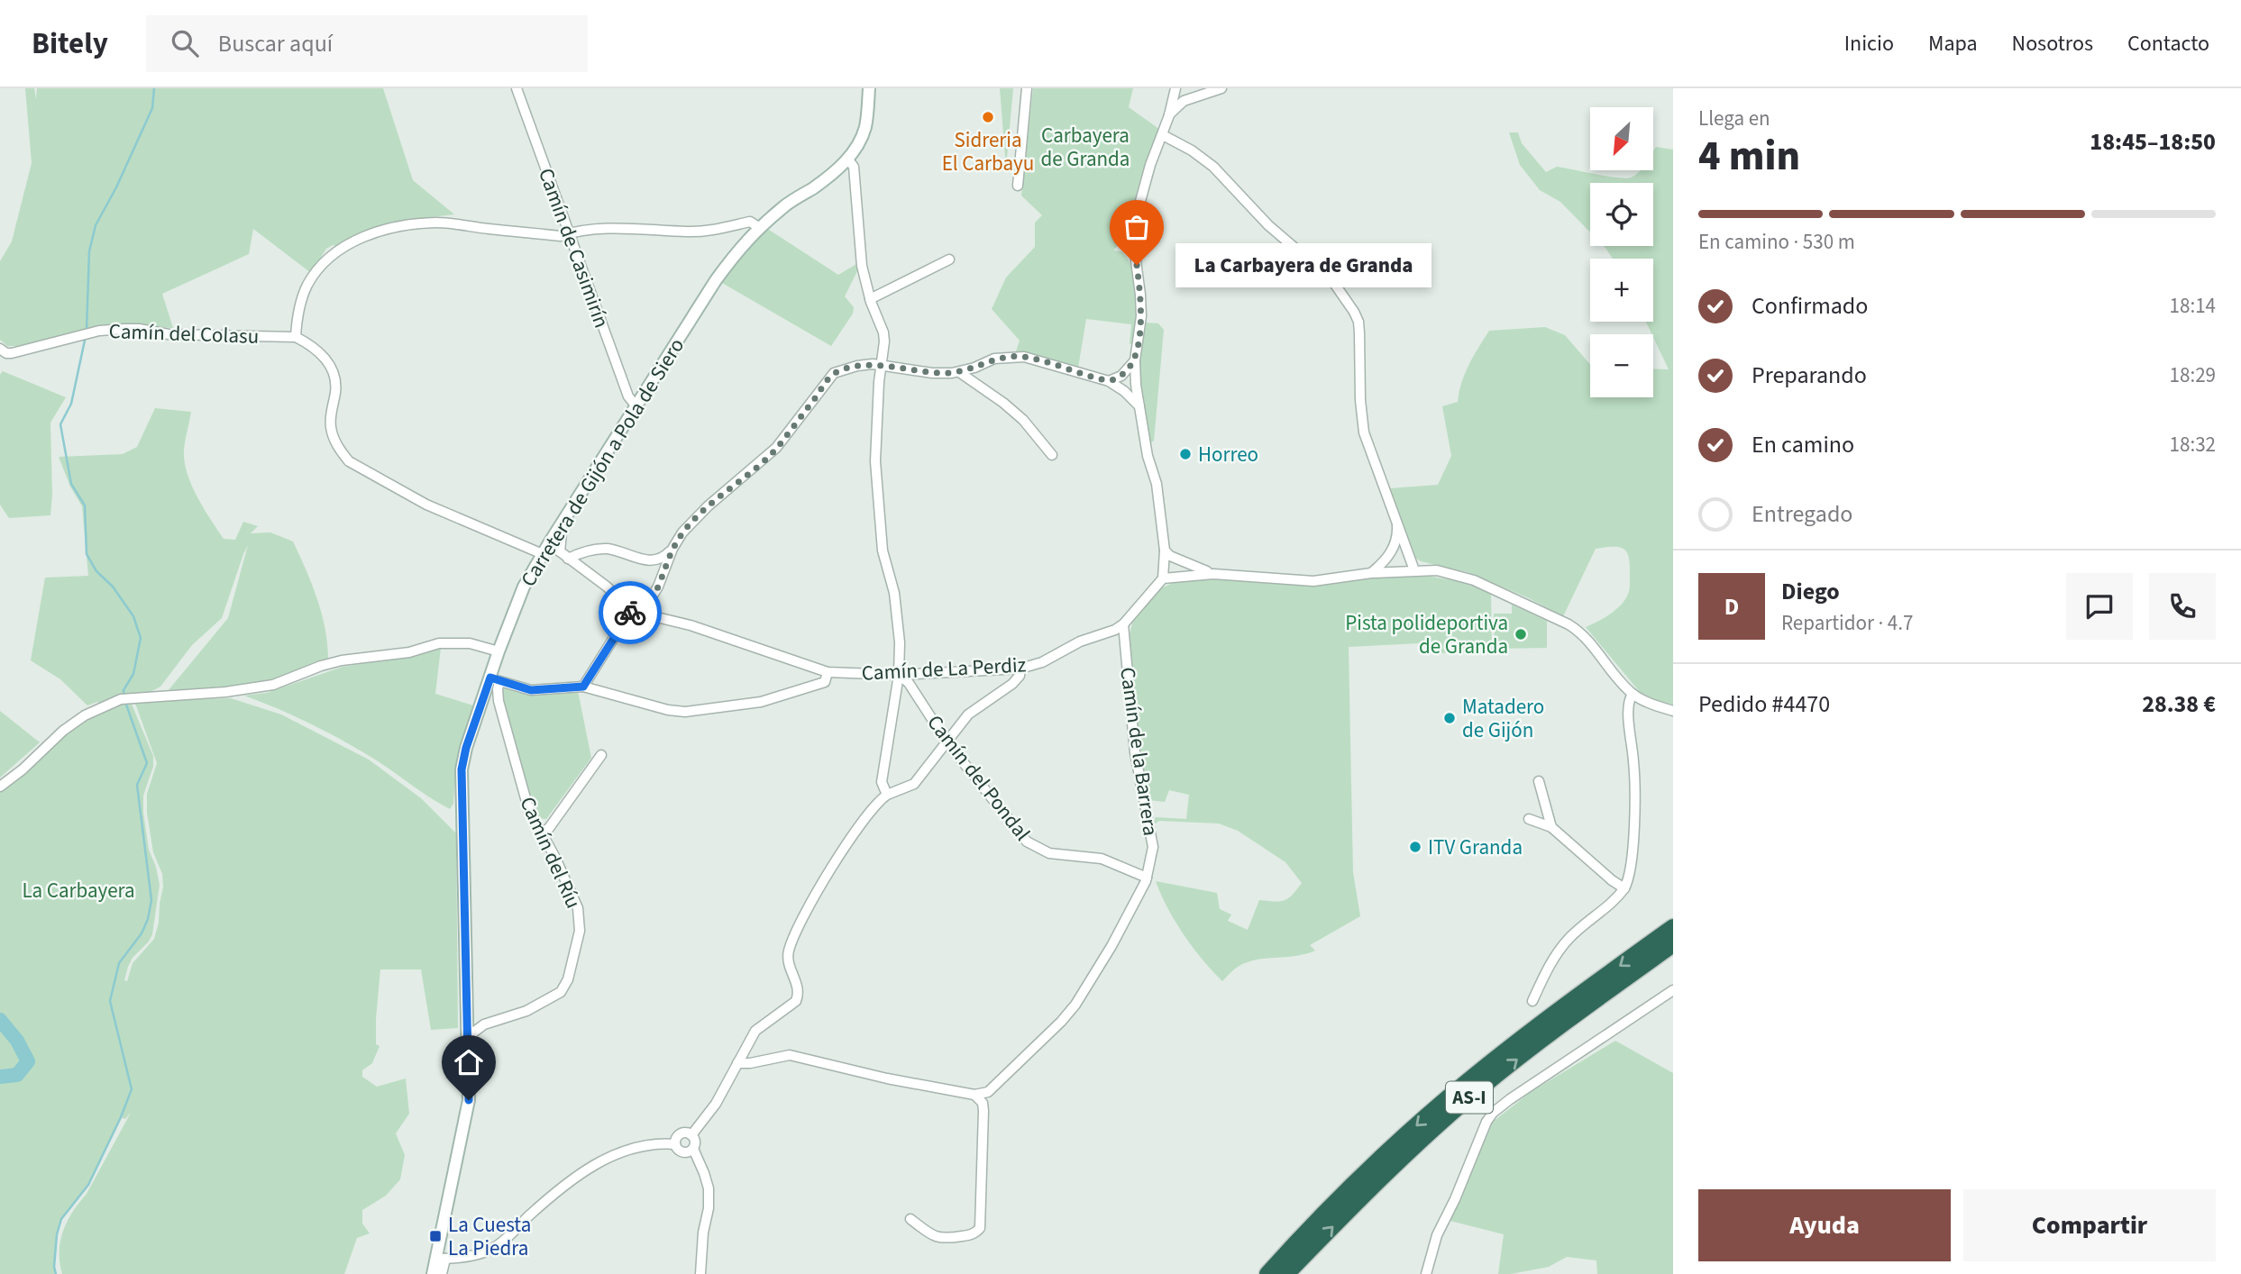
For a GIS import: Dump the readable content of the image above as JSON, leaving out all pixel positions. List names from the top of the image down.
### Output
{
  "streets": {
    "highway": ["AS-I"],
    "street": [
      "Camín de Casimirín",
      "Camín del Colasu",
      "Carretera de Gijón a Pola de Siero",
      "Camín de La Perdiz",
      "Camín de la Barrera",
      "Camín del Pondal",
      "Camín del Ríu"
    ]
  },
  "crossings": [
    ["Camín de Casimirín", "Carretera de Gijón a Pola de Siero"],
    ["Carretera de Gijón a Pola de Siero", "Camín de La Perdiz"],
    ["Carretera de Gijón a Pola de Siero", "Camín del Ríu"],
    ["Camín de La Perdiz", "Camín de la Barrera"],
    ["Camín de La Perdiz", "Camín del Pondal"],
    ["Camín de la Barrera", "Camín del Pondal"]
  ],
  "parks": ["Carbayera de Granda", "La Carbayera"],
  "places": {
    "other": [
      "Sidreria El Carbayu",
      "La Carbayera de Granda",
      "Horreo",
      "Pista polideportiva de Granda",
      "Matadero de Gijón",
      "ITV Granda"
    ],
    "transit": ["La Cuesta La Piedra"]
  },
  "north": "bottom left",
  "page": {
    "header": "Bitely",
    "search": "Buscar aquí",
    "nav": [
      "Inicio",
      "Mapa",
      "Nosotros",
      "Contacto"
    ],
    "heading": ["4 min", "Llega en", "18:45–18:50"],
    "panel": [
      "Diego",
      "Repartidor · 4.7",
      "Pedido #4470",
      "28.38 €"
    ],
    "map_buttons": ["+", "−"],
    "bar": "En camino · 530 m",
    "bubble": "La Carbayera de Granda",
    "list": [
      ["Confirmado", "18:14"],
      ["Preparando", "18:29"],
      ["En camino", "18:32"],
      "Entregado"
    ],
    "round": "D",
    "buttons": ["Ayuda", "Compartir"]
  }
}
